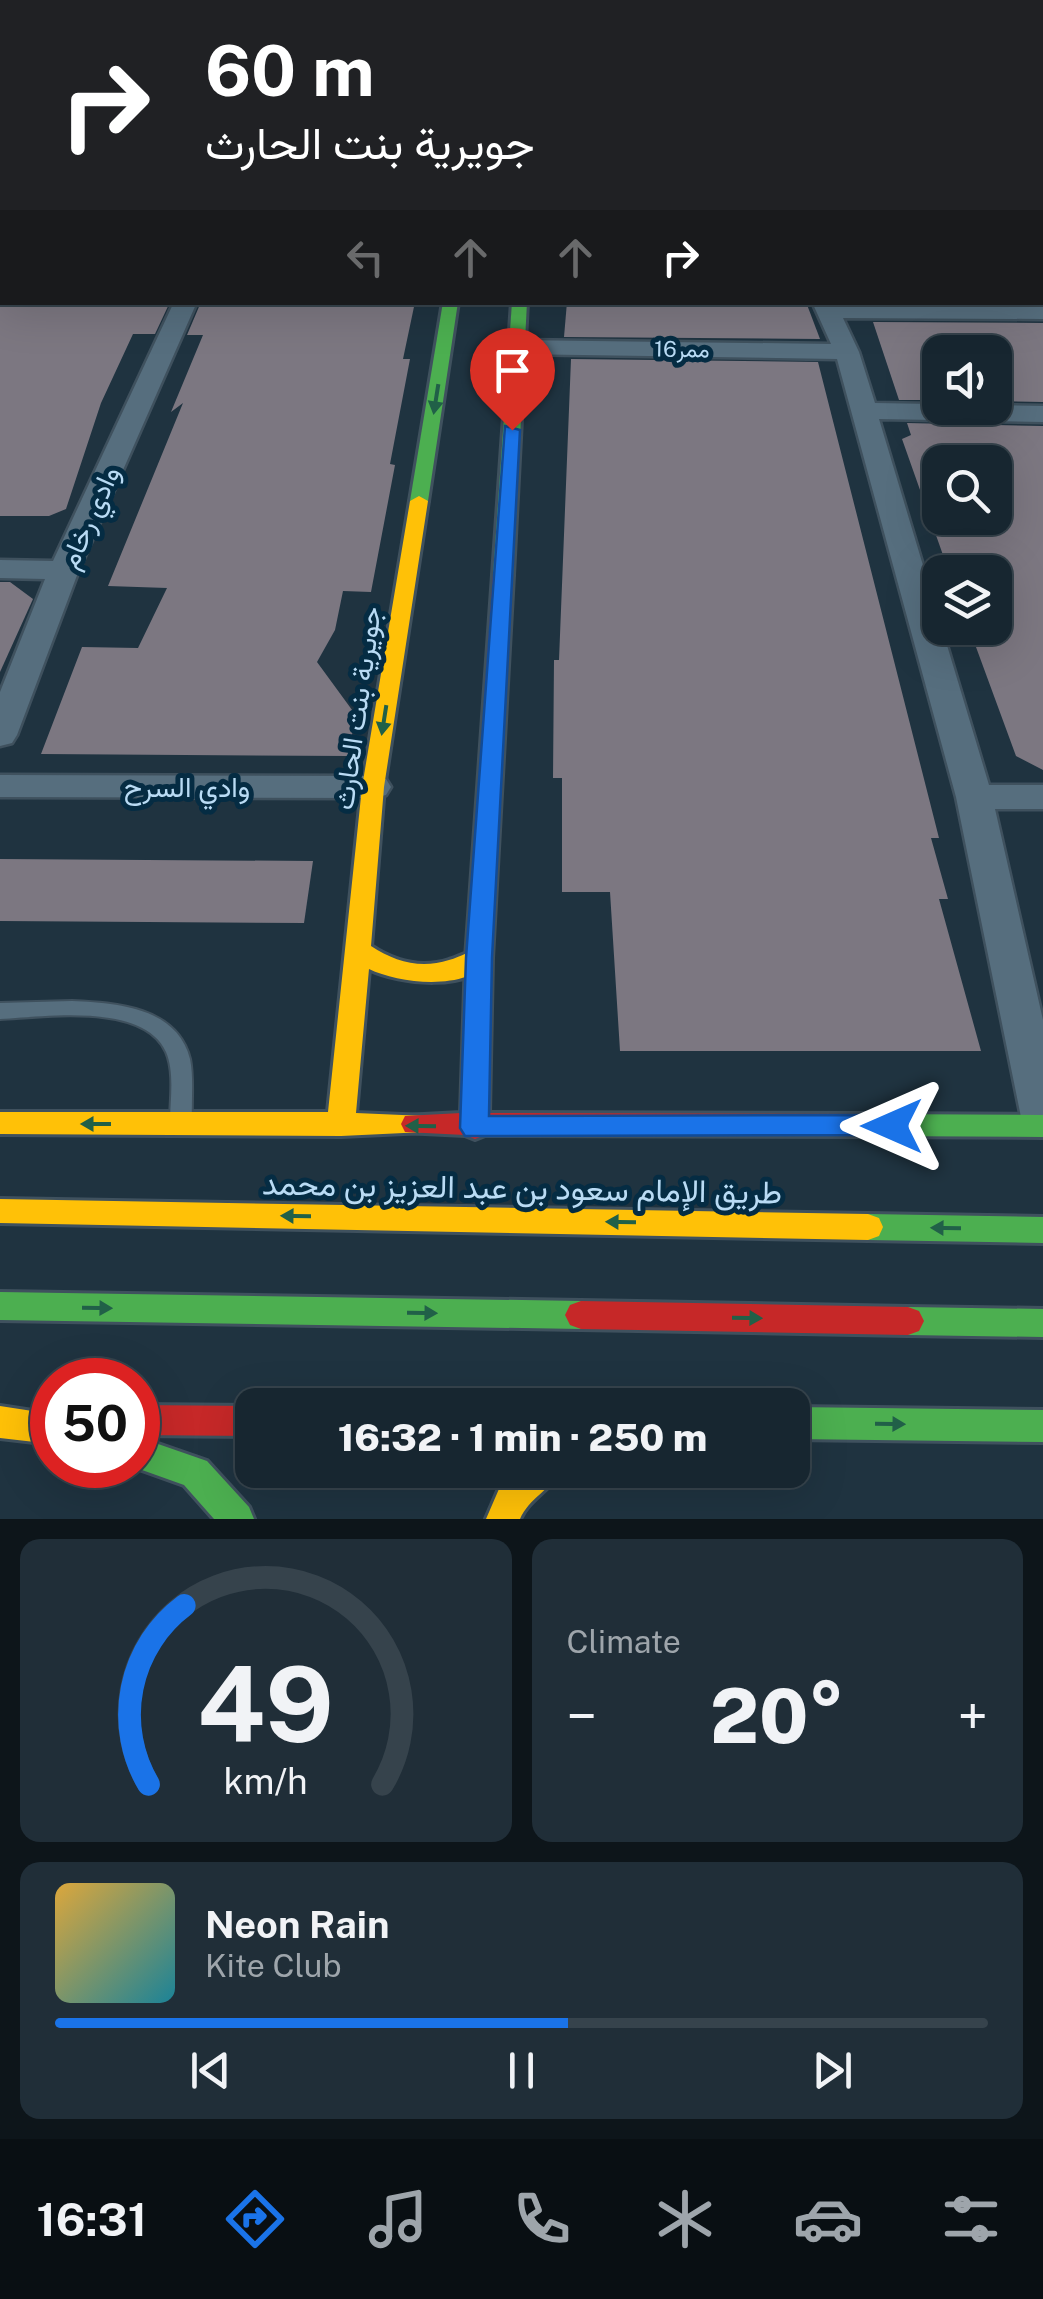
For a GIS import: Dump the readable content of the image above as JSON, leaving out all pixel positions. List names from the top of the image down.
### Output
{
  "streets": {
    "street": [
      "ممر16",
      "وادي رخام",
      "جويرية بنت الحارث",
      "وادي السرح",
      "طريق الإمام سعود بن عبد العزيز بن محمد"
    ]
  },
  "crossings": [
    ["جويرية بنت الحارث", "وادي السرح"]
  ],
  "page": {
    "turn": ["60 m", "جويرية بنت الحارث"],
    "limit": "50",
    "trip": "16:32 · 1 min · 250 m",
    "tile": "Climate",
    "heat": ["−", "20°", "+"],
    "song": ["Neon Rain", "Kite Club"],
    "tabs": "16:31",
    "gauge": ["49", "km/h"]
  }
}
